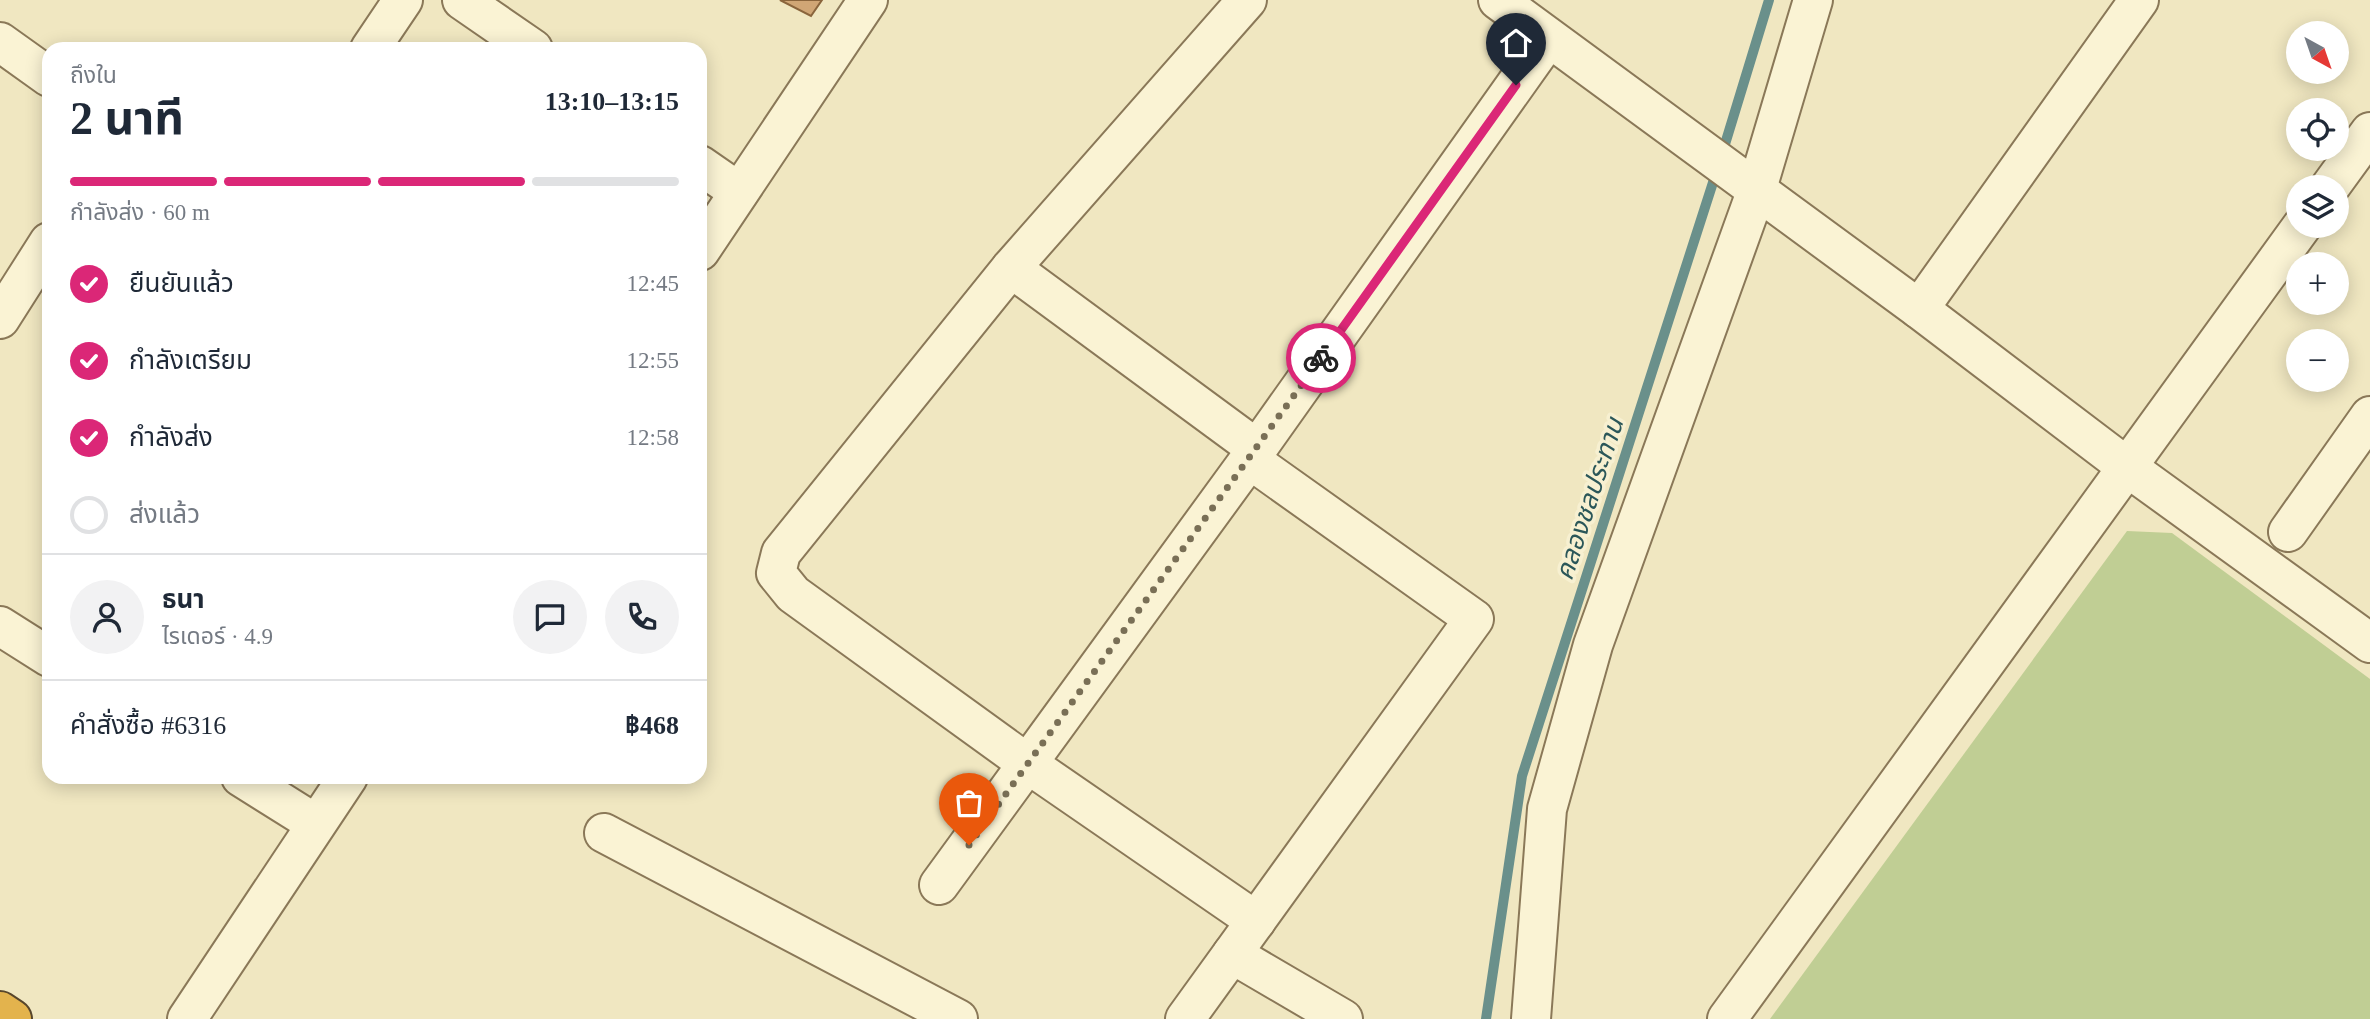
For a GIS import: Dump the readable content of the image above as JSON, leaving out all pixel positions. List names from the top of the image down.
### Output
{
  "water": ["คลองชลประทาน"],
  "north": "bottom right",
  "page": {
    "map_buttons": ["+", "−"],
    "heading": ["2 นาที", "ถึงใน", "13:10–13:15"],
    "panel": [
      "ธนา",
      "ไรเดอร์ · 4.9",
      "คำสั่งซื้อ #6316",
      "฿468"
    ],
    "bar": "กำลังส่ง · 60 m",
    "list": [
      ["ยืนยันแล้ว", "12:45"],
      ["กำลังเตรียม", "12:55"],
      ["กำลังส่ง", "12:58"],
      "ส่งแล้ว"
    ]
  }
}
